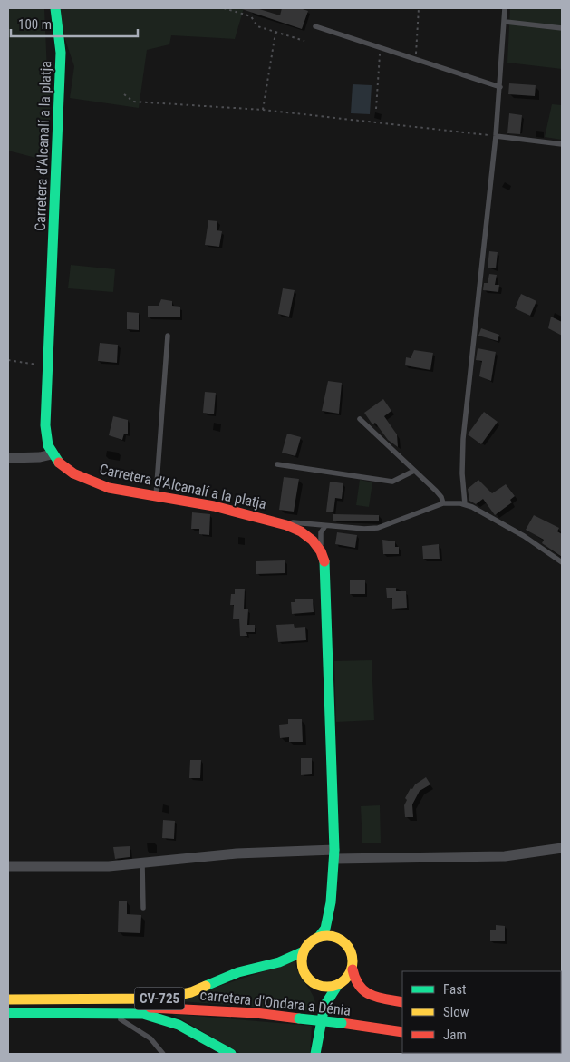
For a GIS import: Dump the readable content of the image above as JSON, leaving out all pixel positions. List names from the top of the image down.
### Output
{
  "streets": {
    "main road": ["Carretera d'Alcanalí a la platja", "CV-725", "carretera d'Ondara a Dénia"]
  },
  "legend": ["Fast", "Slow", "Jam"],
  "scale_bar": "100 m"
}
